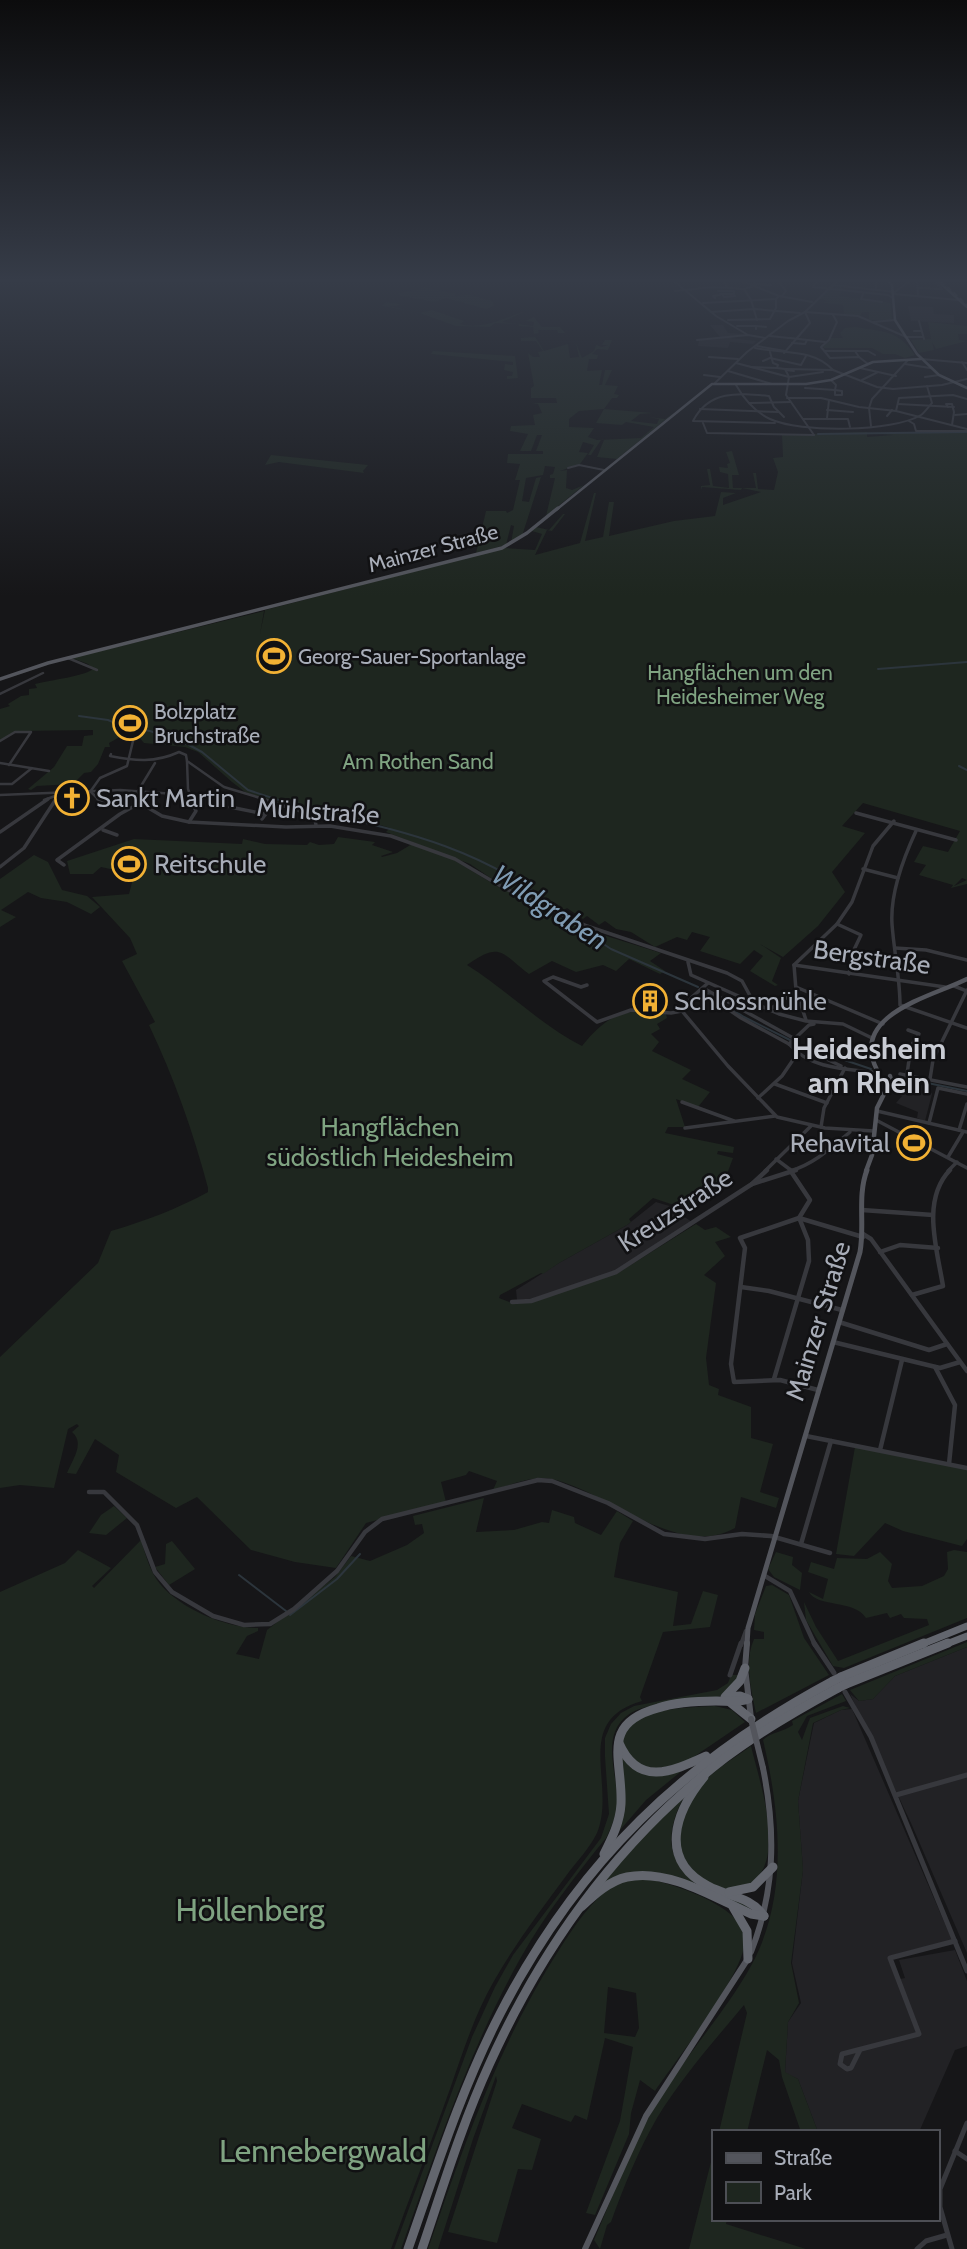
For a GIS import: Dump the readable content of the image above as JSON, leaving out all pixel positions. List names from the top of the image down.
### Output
{
  "streets": {
    "main road": ["Mainzer Straße"],
    "street": ["Mühlstraße", "Bergstraße", "Kreuzstraße"]
  },
  "districts": ["Heidesheim am Rhein"],
  "water": ["Wildgraben"],
  "parks": [
    "Hangflächen um den Heidesheimer Weg",
    "Am Rothen Sand",
    "Hangflächen südöstlich Heidesheim",
    "Höllenberg",
    "Lennebergwald"
  ],
  "places": {
    "sports": [
      "Georg-Sauer-Sportanlage",
      "Bolzplatz Bruchstraße",
      "Reitschule",
      "Rehavital"
    ],
    "church": ["Sankt Martin"],
    "building": ["Schlossmühle"]
  },
  "legend": ["Straße", "Park"]
}
